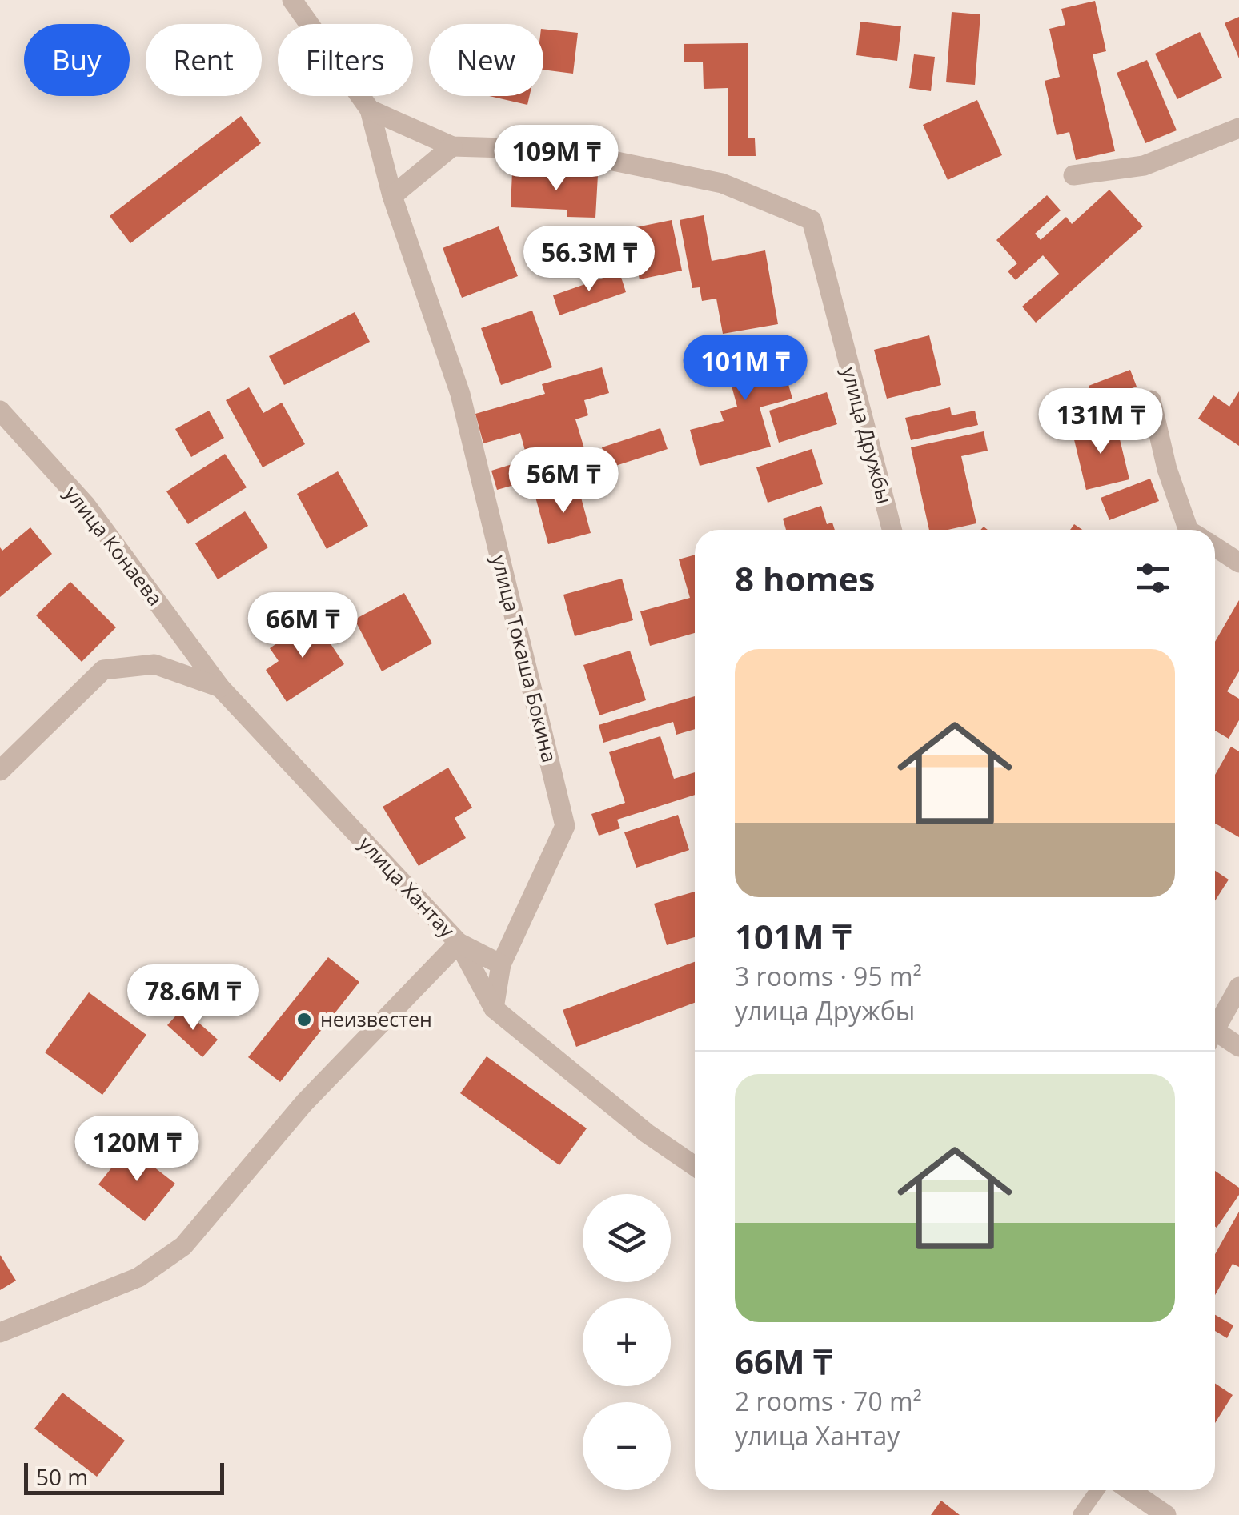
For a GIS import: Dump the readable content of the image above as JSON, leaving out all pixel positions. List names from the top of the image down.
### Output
{
  "streets": {
    "street": [
      "улица Дружбы",
      "улица Конаева",
      "улица Токаша Бокина",
      "улица Хантау"
    ]
  },
  "crossings": [
    ["улица Дружбы", "улица Токаша Бокина"],
    ["улица Конаева", "улица Хантау"],
    ["улица Токаша Бокина", "улица Хантау"]
  ],
  "places": ["неизвестен"],
  "scale_bar": "50 m",
  "page": {
    "chip": [
      "Buy",
      "Rent",
      "Filters",
      "New"
    ],
    "price": [
      "109M ₸",
      "56.3M ₸",
      "101M ₸",
      "131M ₸",
      "56M ₸",
      "66M ₸",
      "78.6M ₸",
      "120M ₸"
    ],
    "heading": "8 homes",
    "list": [
      {
        "name": "101M ₸",
        "note": "3 rooms · 95 m² · улица Дружбы"
      },
      {
        "name": "66M ₸",
        "note": "2 rooms · 70 m² · улица Хантау"
      }
    ],
    "map_buttons": ["+", "−"],
    "scale": "50 m"
  }
}
